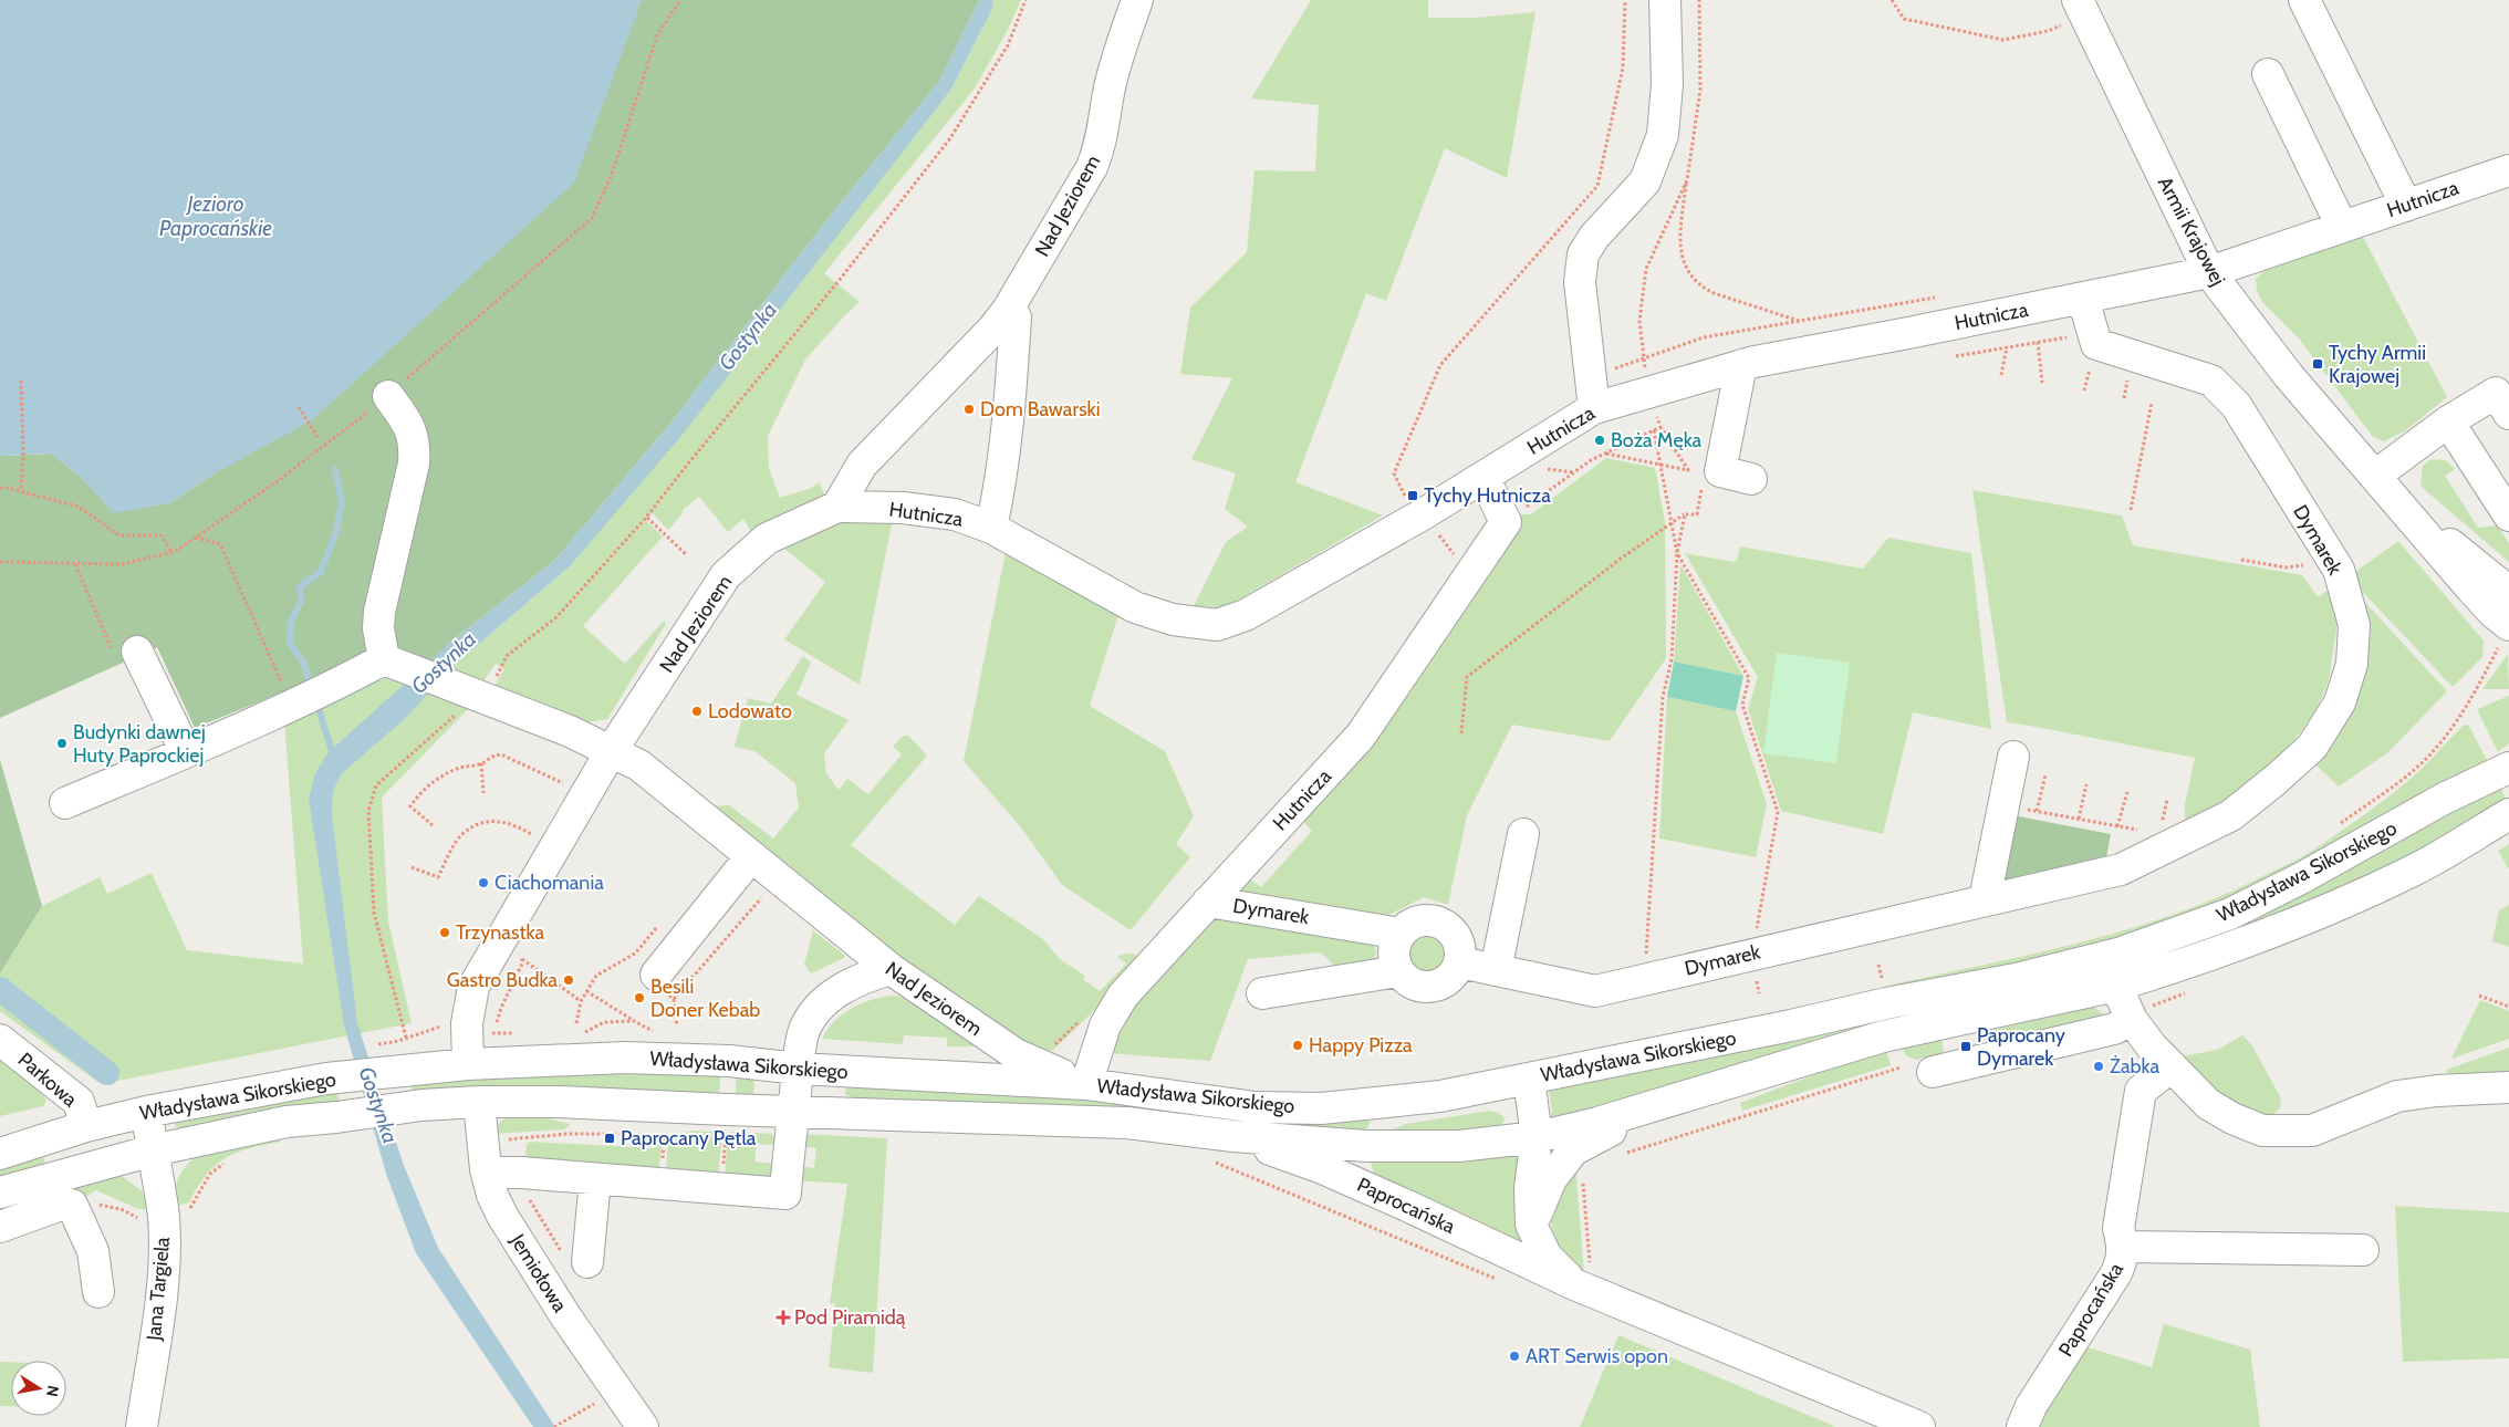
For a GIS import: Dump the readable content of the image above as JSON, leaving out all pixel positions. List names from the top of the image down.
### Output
{
  "streets": {
    "street": [
      "Hutnicza",
      "Nad Jeziorem",
      "Armii Krajowej",
      "Dymarek",
      "Władysława Sikorskiego",
      "Parkowa",
      "Paprocańska",
      "Jemiołowa",
      "Jana Targiela"
    ]
  },
  "crossings": [
    ["Hutnicza", "Nad Jeziorem"],
    ["Hutnicza", "Armii Krajowej"],
    ["Hutnicza", "Dymarek"],
    ["Hutnicza", "Władysława Sikorskiego"],
    ["Nad Jeziorem", "Władysława Sikorskiego"],
    ["Władysława Sikorskiego", "Parkowa"],
    ["Władysława Sikorskiego", "Paprocańska"],
    ["Władysława Sikorskiego", "Jemiołowa"],
    ["Władysława Sikorskiego", "Jana Targiela"]
  ],
  "water": ["Jezioro Paprocańskie", "Gostynka"],
  "places": {
    "transit": [
      "Tychy Armii Krajowej",
      "Tychy Hutnicza",
      "Paprocany Dymarek",
      "Paprocany Pętla"
    ],
    "other": [
      "Dom Bawarski",
      "Boża Męka",
      "Lodowato",
      "Budynki dawnej Huty Paprockiej",
      "Ciachomania",
      "Trzynastka",
      "Gastro Budka",
      "Besili Doner Kebab",
      "Happy Pizza",
      "Żabka",
      "ART Serwis opon"
    ],
    "health": ["Pod Piramidą"]
  },
  "north": "right"
}
